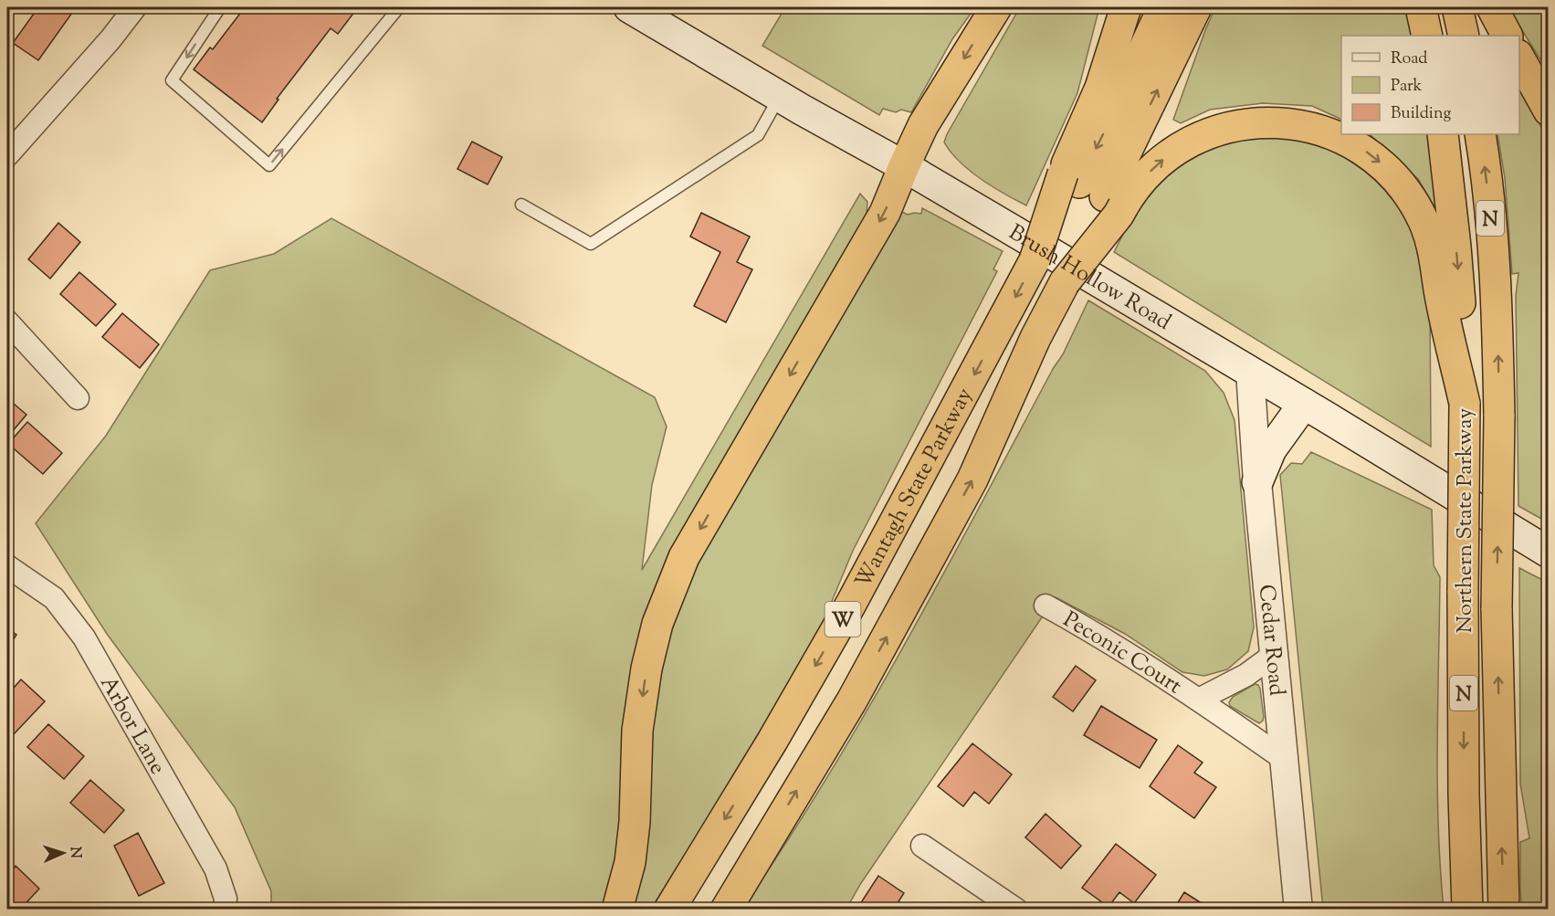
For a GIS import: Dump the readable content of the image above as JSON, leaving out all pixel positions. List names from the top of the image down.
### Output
{
  "streets": {
    "highway": [
      "N",
      "Wantagh State Parkway",
      "Northern State Parkway",
      "W"
    ],
    "main road": ["Brush Hollow Road"],
    "street": ["Cedar Road", "Peconic Court", "Arbor Lane"]
  },
  "crossings": [
    ["Brush Hollow Road", "Cedar Road"],
    ["Cedar Road", "Peconic Court"]
  ],
  "legend": ["Road", "Park", "Building"],
  "north": "right"
}
